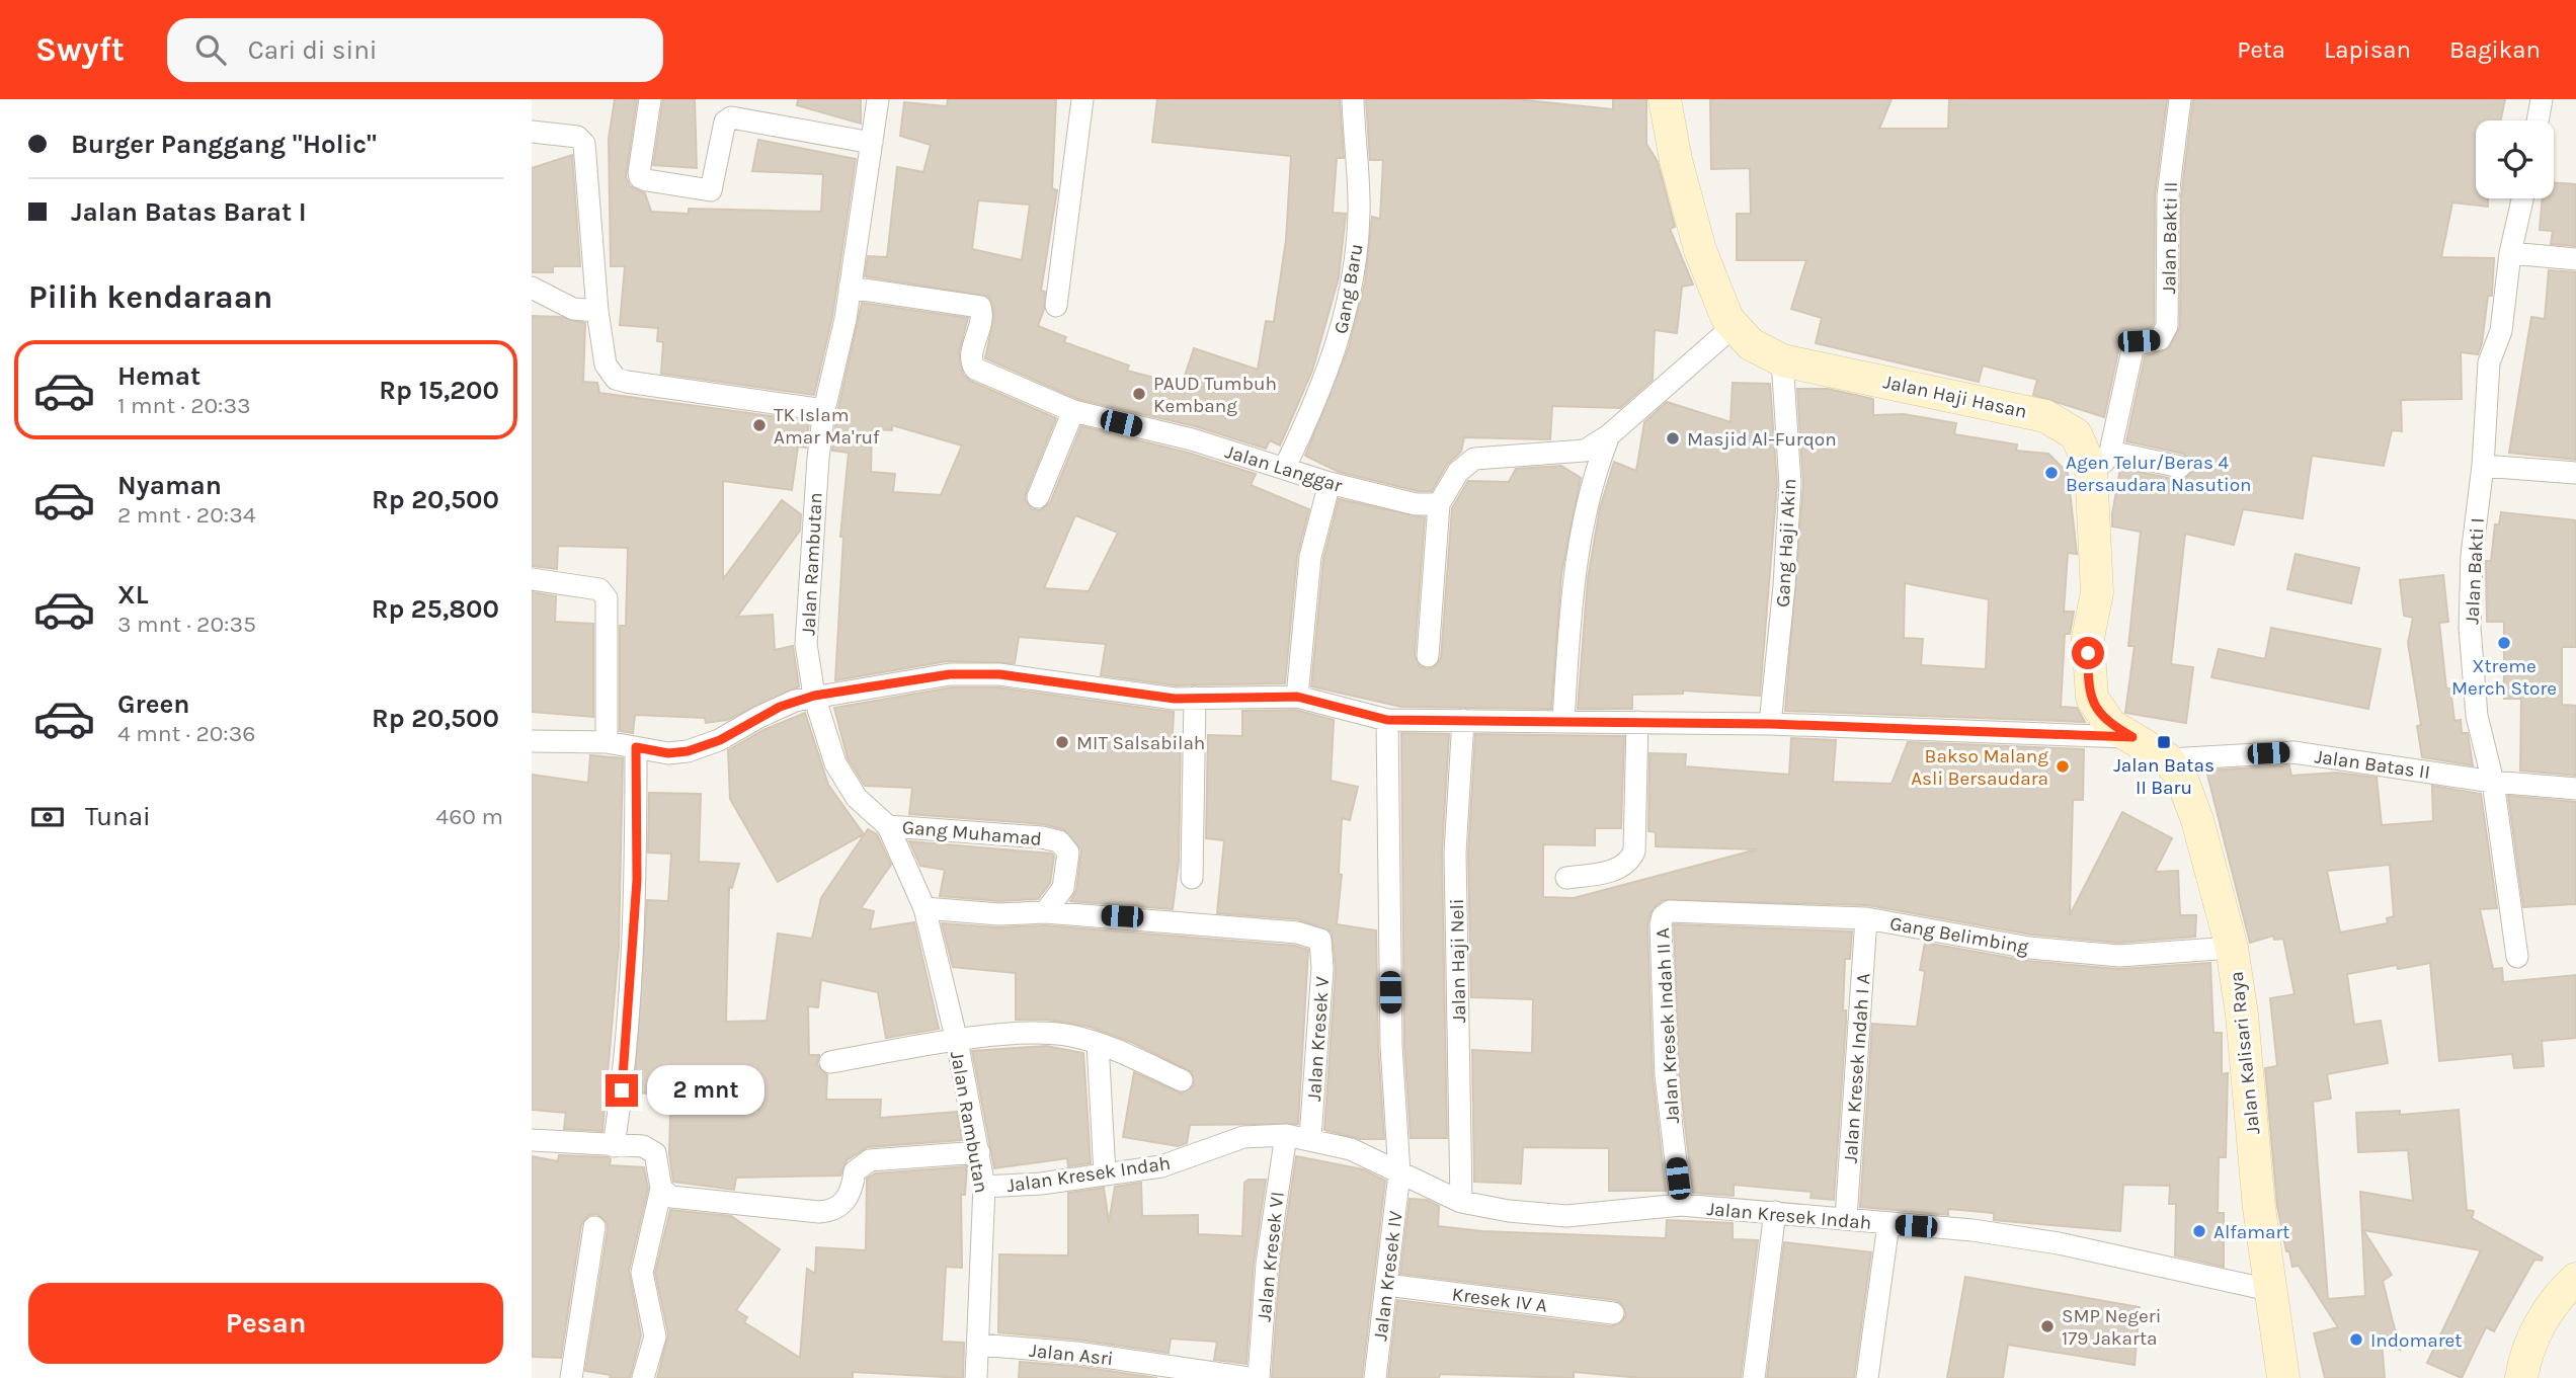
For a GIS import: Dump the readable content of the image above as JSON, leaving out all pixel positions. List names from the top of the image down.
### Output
{
  "streets": {
    "street": [
      "Jalan Bakti II",
      "Gang Baru",
      "Jalan Haji Hasan",
      "Jalan Langgar",
      "Gang Haji Akin",
      "Jalan Rambutan",
      "Jalan Bakti I",
      "Jalan Batas II",
      "Gang Muhamad",
      "Gang Belimbing",
      "Jalan Haji Neli",
      "Jalan Kresek Indah II A",
      "Jalan Kresek V",
      "Jalan Kalisari Raya",
      "Jalan Kresek Indah I A",
      "Jalan Kresek Indah",
      "Jalan Kresek VI",
      "Jalan Kresek IV",
      "Kresek IV A",
      "Jalan Asri"
    ]
  },
  "crossings": [
    ["Jalan Bakti II", "Jalan Haji Hasan"],
    ["Gang Baru", "Jalan Langgar"],
    ["Jalan Haji Hasan", "Gang Haji Akin"],
    ["Jalan Haji Hasan", "Jalan Batas II"],
    ["Jalan Haji Hasan", "Jalan Kalisari Raya"],
    ["Jalan Langgar", "Jalan Rambutan"],
    ["Gang Haji Akin", "Jalan Batas II"],
    ["Jalan Rambutan", "Jalan Batas II"],
    ["Jalan Rambutan", "Gang Muhamad"],
    ["Jalan Rambutan", "Jalan Kresek Indah"],
    ["Jalan Rambutan", "Jalan Asri"],
    ["Jalan Bakti I", "Jalan Batas II"],
    ["Jalan Batas II", "Jalan Haji Neli"],
    ["Jalan Batas II", "Jalan Kalisari Raya"],
    ["Jalan Batas II", "Jalan Kresek IV"],
    ["Gang Muhamad", "Jalan Kresek V"],
    ["Gang Belimbing", "Jalan Kresek Indah II A"],
    ["Gang Belimbing", "Jalan Kalisari Raya"],
    ["Gang Belimbing", "Jalan Kresek Indah I A"],
    ["Jalan Haji Neli", "Jalan Kresek Indah"],
    ["Jalan Kresek Indah II A", "Jalan Kresek Indah"],
    ["Jalan Kresek V", "Jalan Kresek Indah"],
    ["Jalan Kalisari Raya", "Jalan Kresek Indah"],
    ["Jalan Kresek Indah I A", "Jalan Kresek Indah"],
    ["Jalan Kresek Indah", "Jalan Kresek VI"],
    ["Jalan Kresek Indah", "Jalan Kresek IV"],
    ["Jalan Kresek IV", "Kresek IV A"]
  ],
  "places": {
    "other": [
      "PAUD Tumbuh Kembang",
      "TK Islam Amar Ma'ruf",
      "Masjid Al-Furqon",
      "Agen Telur/Beras 4 Bersaudara Nasution",
      "Xtreme Merch Store",
      "MIT Salsabilah",
      "Bakso Malang Asli Bersaudara",
      "Alfamart",
      "SMP Negeri 179 Jakarta",
      "Indomaret"
    ],
    "transit": ["Jalan Batas II Baru"]
  },
  "page": {
    "header": "Swyft",
    "search": "Cari di sini",
    "nav": ["Peta", "Lapisan", "Bagikan"],
    "banner": ["Burger Panggang \"Holic\"", "Jalan Batas Barat I"],
    "heading": "Pilih kendaraan",
    "list": [
      {
        "name": "Hemat",
        "note": "1 mnt · 20:33",
        "value": "Rp 15,200"
      },
      {
        "name": "Nyaman",
        "note": "2 mnt · 20:34",
        "value": "Rp 20,500"
      },
      {
        "name": "XL",
        "note": "3 mnt · 20:35",
        "value": "Rp 25,800"
      },
      {
        "name": "Green",
        "note": "4 mnt · 20:36",
        "value": "Rp 20,500"
      }
    ],
    "pay": ["Tunai", "460 m"],
    "bubble": "2 mnt",
    "buttons": "Pesan"
  }
}
